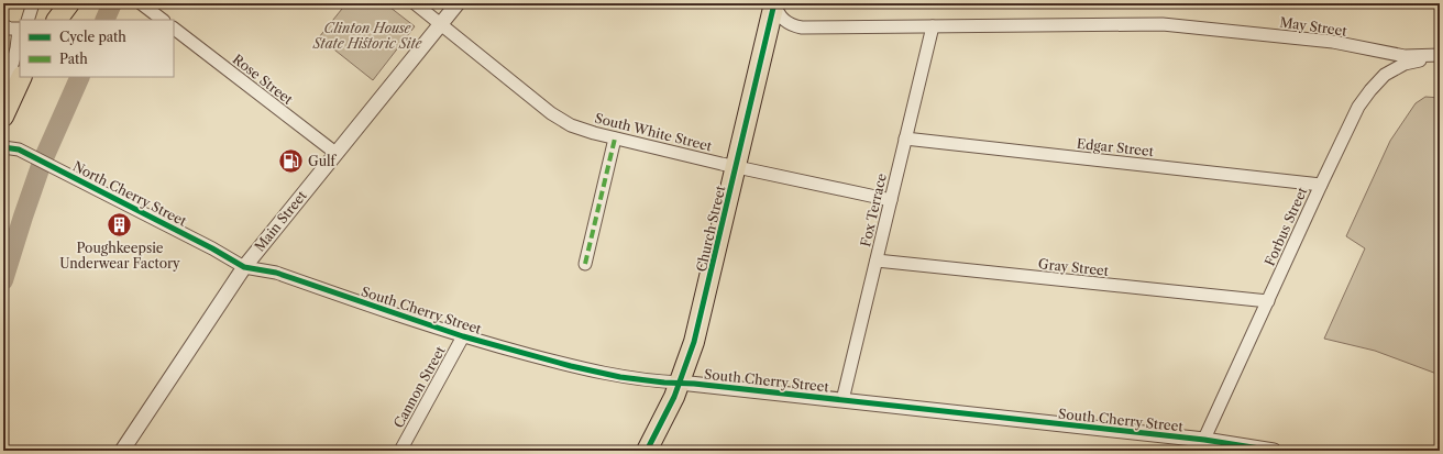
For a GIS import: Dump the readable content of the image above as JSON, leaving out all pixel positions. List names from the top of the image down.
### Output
{
  "streets": {
    "highway": ["Church Street"],
    "street": [
      "May Street",
      "Rose Street",
      "South White Street",
      "Edgar Street",
      "North Cherry Street",
      "Fox Terrace",
      "Main Street",
      "Forbus Street",
      "Gray Street",
      "South Cherry Street",
      "Cannon Street"
    ]
  },
  "crossings": [
    ["May Street", "Fox Terrace"],
    ["May Street", "Forbus Street"],
    ["May Street", "Church Street"],
    ["Rose Street", "Main Street"],
    ["South White Street", "Fox Terrace"],
    ["South White Street", "Main Street"],
    ["South White Street", "Church Street"],
    ["Edgar Street", "Fox Terrace"],
    ["Edgar Street", "Forbus Street"],
    ["North Cherry Street", "Main Street"],
    ["North Cherry Street", "South Cherry Street"],
    ["Fox Terrace", "Gray Street"],
    ["Fox Terrace", "South Cherry Street"],
    ["Main Street", "South Cherry Street"],
    ["Forbus Street", "Gray Street"],
    ["Forbus Street", "South Cherry Street"],
    ["Church Street", "South Cherry Street"],
    ["South Cherry Street", "Cannon Street"]
  ],
  "parks": ["Clinton House State Historic Site"],
  "places": {
    "fuel station": ["Gulf"],
    "building": ["Poughkeepsie Underwear Factory"]
  },
  "legend": ["Cycle path", "Path"]
}
